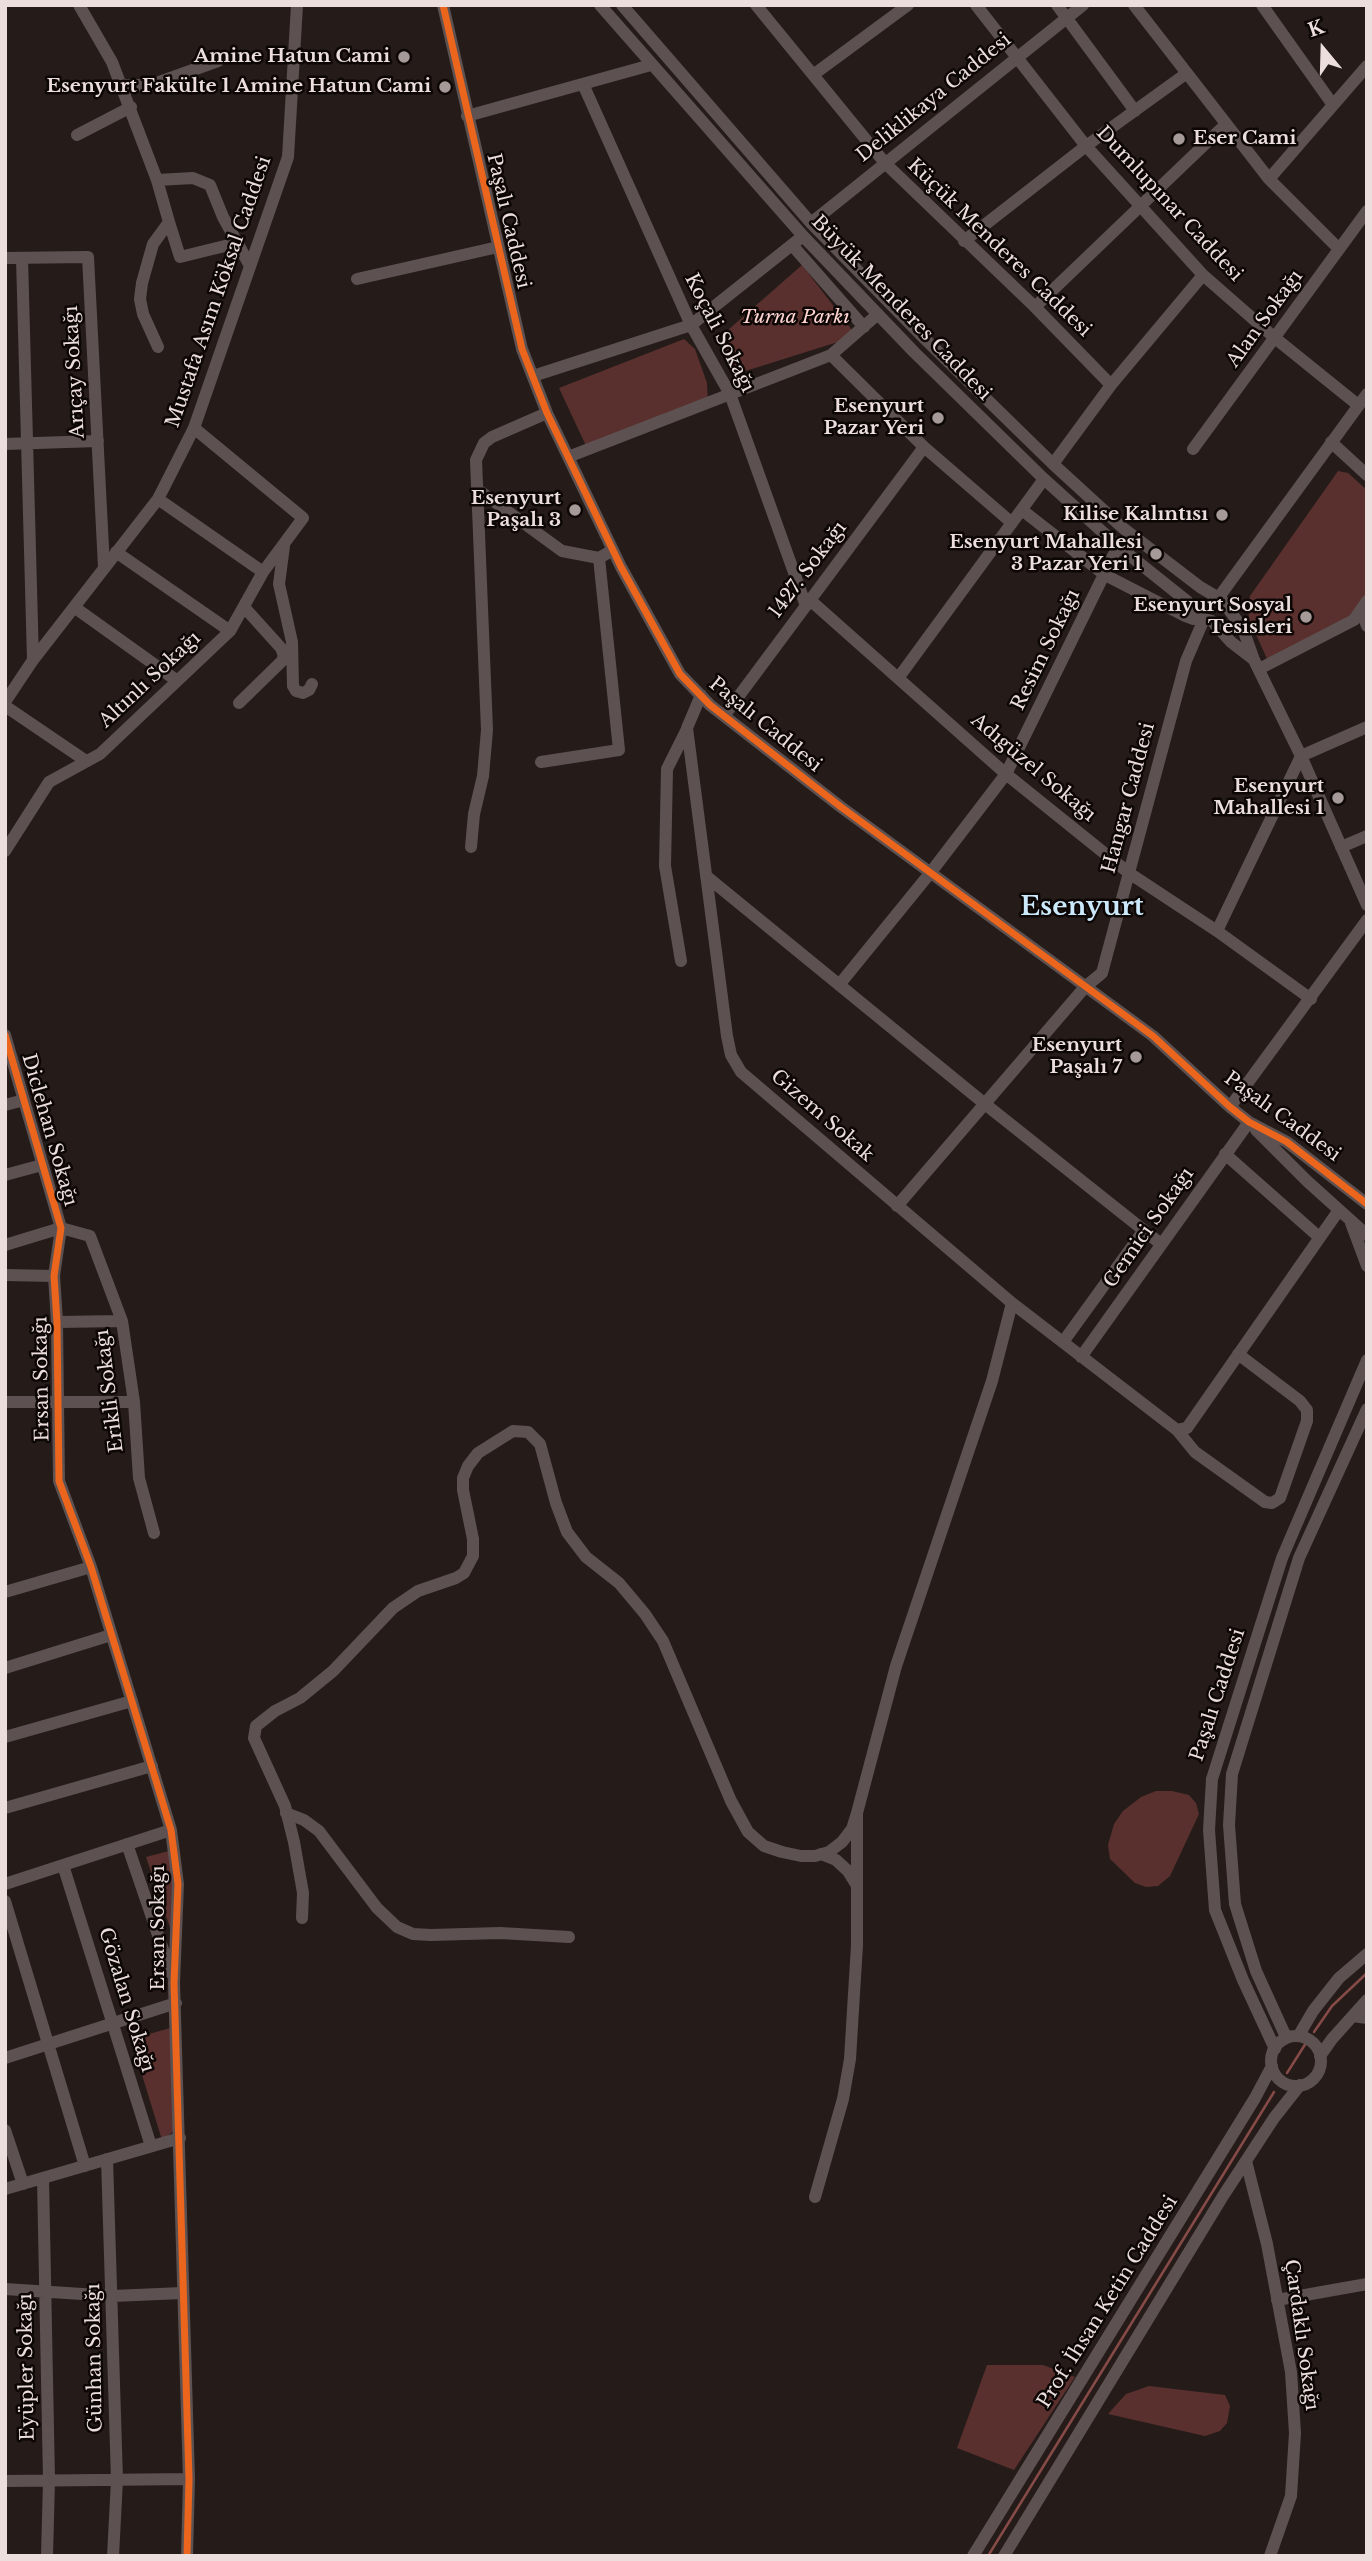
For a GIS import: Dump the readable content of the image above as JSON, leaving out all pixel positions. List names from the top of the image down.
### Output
{
  "streets": {
    "street": [
      "Deliklikaya Caddesi",
      "Dumlupınar Caddesi",
      "Paşalı Caddesi",
      "Küçük Menderes Caddesi",
      "Mustafa Asım Köksal Caddesi",
      "Büyük Menderes Caddesi",
      "Alan Sokağı",
      "Koçali Sokağı",
      "Arıçay Sokağı",
      "1427. Sokağı",
      "Resim Sokağı",
      "Altınlı Sokağı",
      "Adıgüzel Sokağı",
      "Hangar Caddesi",
      "Gizem Sokak",
      "Diclehan Sokağı",
      "Gemici Sokağı",
      "Ersan Sokağı",
      "Erikli Sokağı",
      "Gözalan Sokağı",
      "Prof. İhsan Ketin Caddesi",
      "Çardaklı Sokağı",
      "Günhan Sokağı",
      "Eyüpler Sokağı"
    ]
  },
  "crossings": [
    ["Deliklikaya Caddesi", "Dumlupınar Caddesi"],
    ["Deliklikaya Caddesi", "Küçük Menderes Caddesi"],
    ["Deliklikaya Caddesi", "Büyük Menderes Caddesi"],
    ["Dumlupınar Caddesi", "Alan Sokağı"],
    ["Paşalı Caddesi", "1427. Sokağı"],
    ["Paşalı Caddesi", "Resim Sokağı"],
    ["Paşalı Caddesi", "Hangar Caddesi"],
    ["Paşalı Caddesi", "Gemici Sokağı"],
    ["Paşalı Caddesi", "Prof. İhsan Ketin Caddesi"],
    ["Mustafa Asım Köksal Caddesi", "Arıçay Sokağı"],
    ["Mustafa Asım Köksal Caddesi", "Altınlı Sokağı"],
    ["Büyük Menderes Caddesi", "Resim Sokağı"],
    ["Büyük Menderes Caddesi", "Hangar Caddesi"],
    ["Koçali Sokağı", "1427. Sokağı"],
    ["Koçali Sokağı", "Adıgüzel Sokağı"],
    ["1427. Sokağı", "Adıgüzel Sokağı"],
    ["Resim Sokağı", "Adıgüzel Sokağı"],
    ["Adıgüzel Sokağı", "Hangar Caddesi"],
    ["Hangar Caddesi", "Gizem Sokak"],
    ["Gizem Sokak", "Gemici Sokağı"],
    ["Diclehan Sokağı", "Ersan Sokağı"],
    ["Diclehan Sokağı", "Erikli Sokağı"]
  ],
  "districts": ["Esenyurt"],
  "parks": ["Turna Parkı"],
  "places": [
    "Amine Hatun Cami",
    "Esenyurt Fakülte 1 Amine Hatun Cami",
    "Eser Cami",
    "Esenyurt Pazar Yeri",
    "Esenyurt Paşalı 3",
    "Kilise Kalıntısı",
    "Esenyurt Mahallesi 3 Pazar Yeri 1",
    "Esenyurt Sosyal Tesisleri",
    "Esenyurt Mahallesi 1",
    "Esenyurt Paşalı 7"
  ],
  "north": "top"
}
